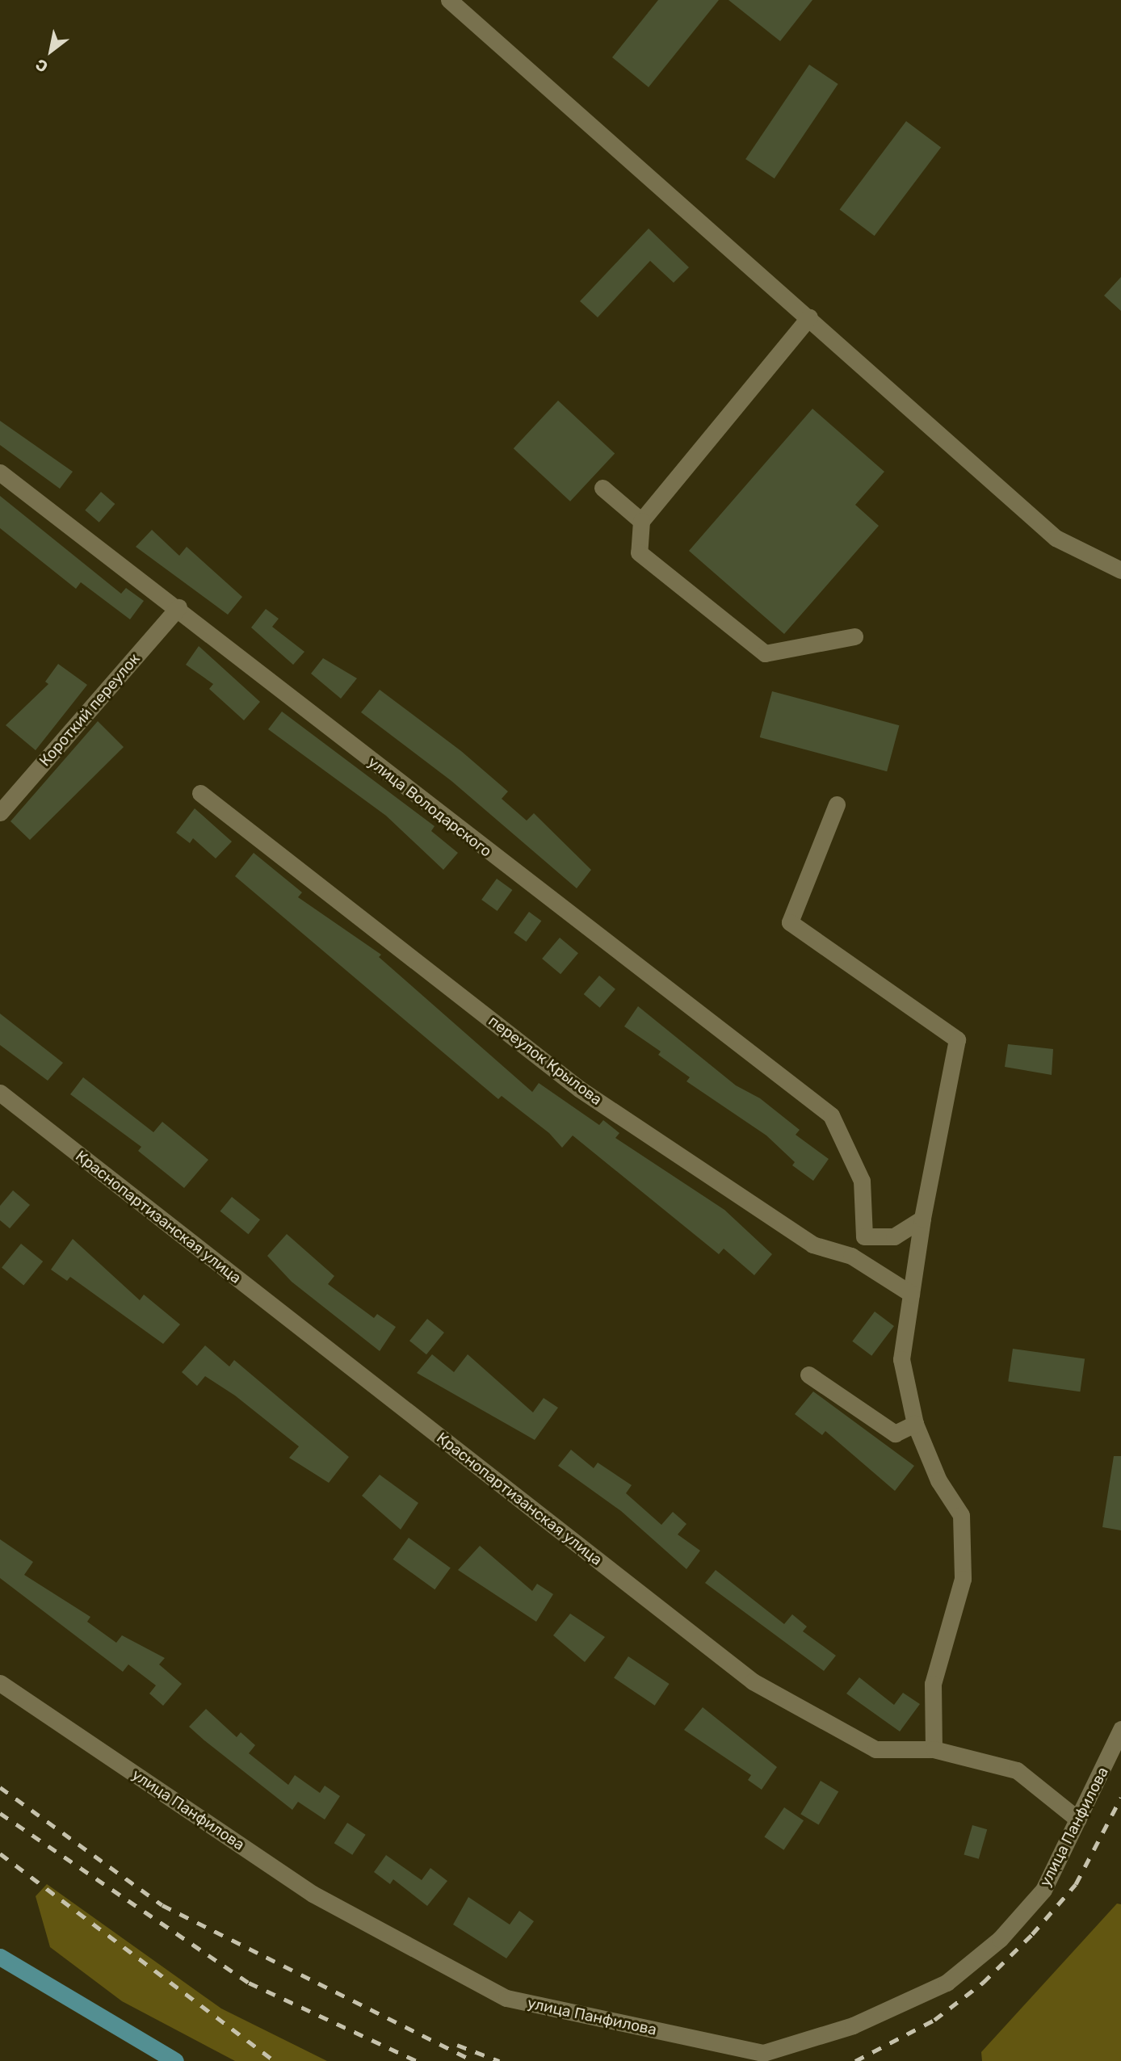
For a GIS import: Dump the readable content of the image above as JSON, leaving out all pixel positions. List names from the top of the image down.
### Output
{
  "streets": {
    "street": [
      "Короткий переулок",
      "улица Володарского",
      "переулок Крылова",
      "Краснопартизанская улица",
      "улица Панфилова"
    ]
  },
  "crossings": [
    ["Короткий переулок", "улица Володарского"],
    ["Краснопартизанская улица", "улица Панфилова"]
  ],
  "north": "bottom left"
}
